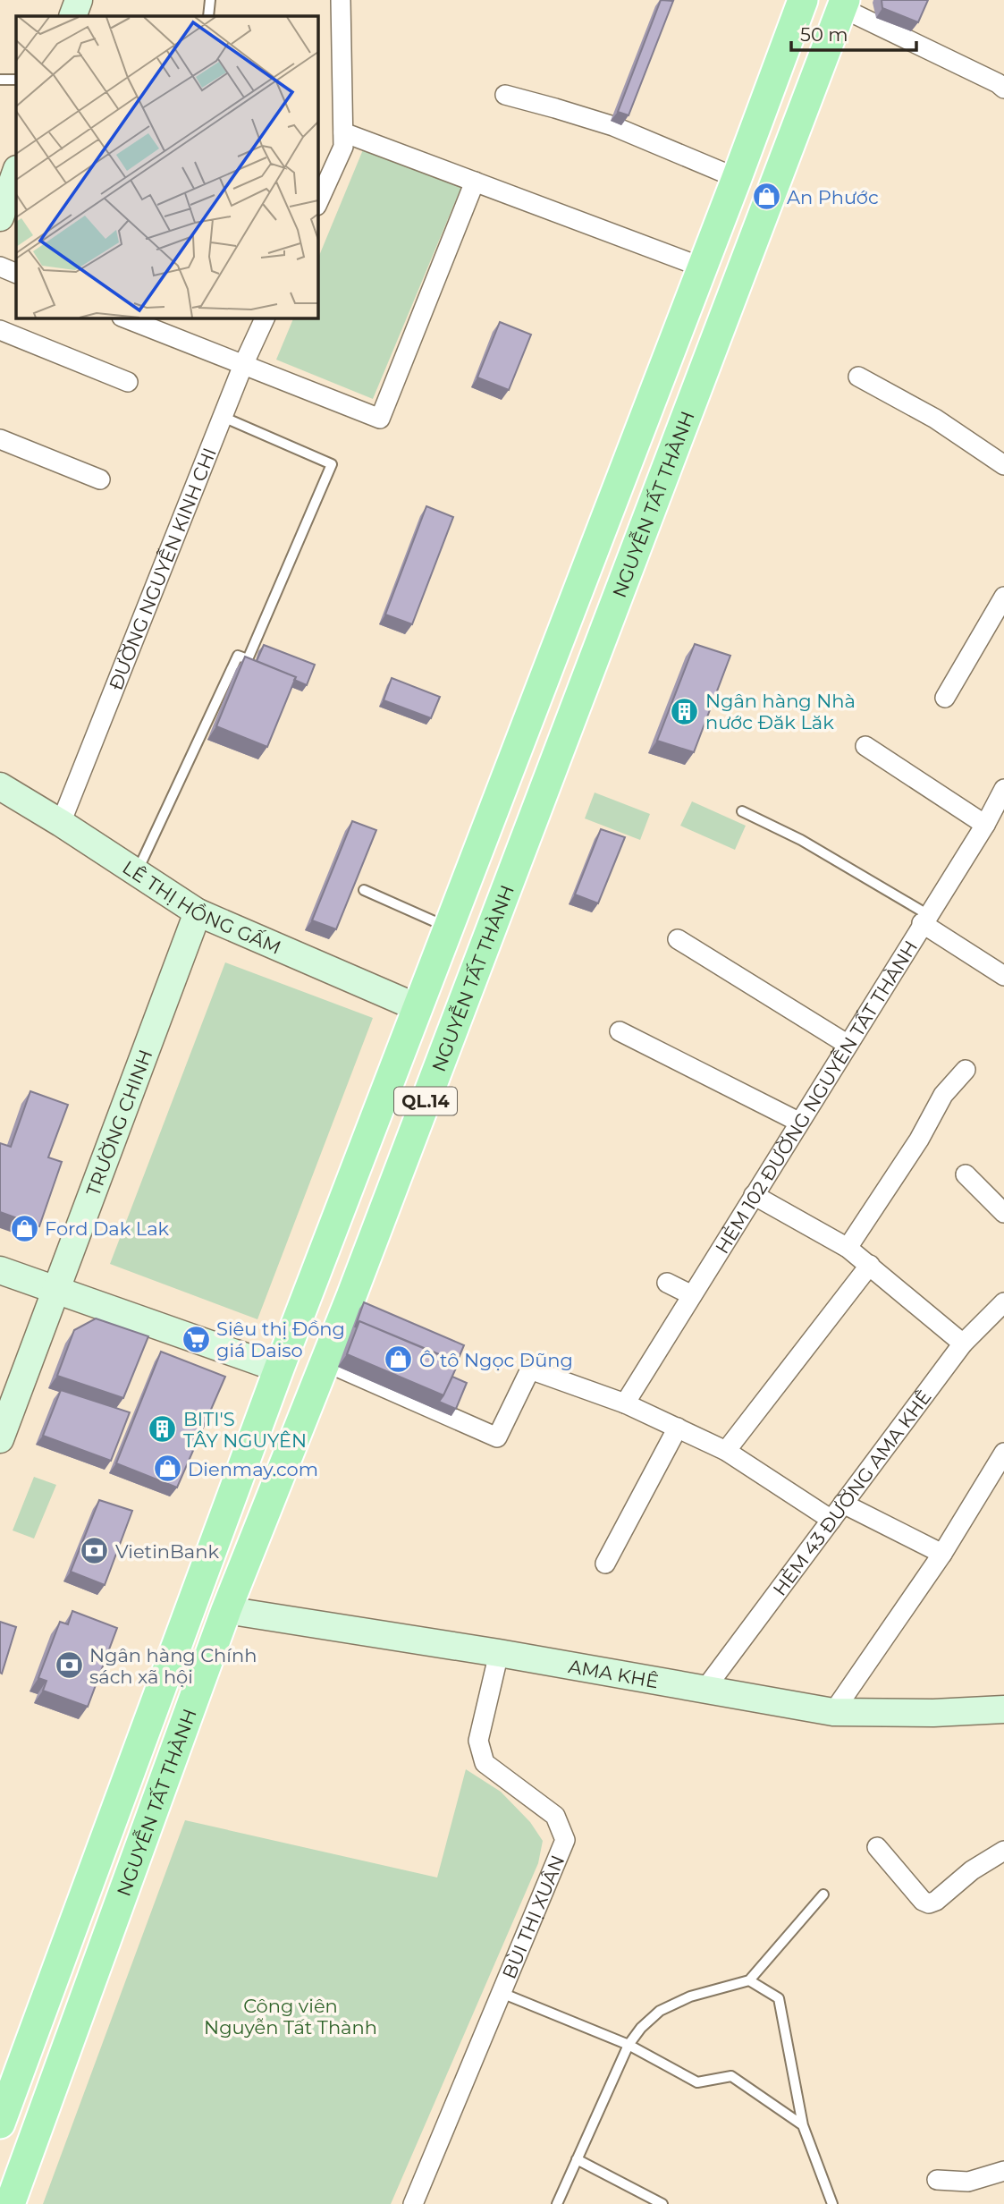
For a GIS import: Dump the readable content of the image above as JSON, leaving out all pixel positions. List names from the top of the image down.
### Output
{
  "streets": {
    "main road": ["NGUYỄN TẤT THÀNH", "QL.14"],
    "street": [
      "ĐƯỜNG NGUYỄN KINH CHI",
      "LÊ THỊ HỒNG GẤM",
      "HẺM 102 ĐƯỜNG NGUYỄN TẤT THÀNH",
      "TRƯỜNG CHINH",
      "HẺM 43 ĐƯỜNG AMA KHÊ",
      "AMA KHÊ",
      "BÙI THỊ XUÂN"
    ]
  },
  "crossings": [
    ["NGUYỄN TẤT THÀNH", "LÊ THỊ HỒNG GẤM"],
    ["NGUYỄN TẤT THÀNH", "AMA KHÊ"],
    ["ĐƯỜNG NGUYỄN KINH CHI", "LÊ THỊ HỒNG GẤM"],
    ["LÊ THỊ HỒNG GẤM", "TRƯỜNG CHINH"],
    ["HẺM 43 ĐƯỜNG AMA KHÊ", "AMA KHÊ"],
    ["AMA KHÊ", "BÙI THỊ XUÂN"]
  ],
  "parks": ["Công viên Nguyễn Tất Thành"],
  "places": {
    "shop": [
      "An Phước",
      "Ford Dak Lak",
      "Ô tô Ngọc Dũng",
      "Dienmay.com"
    ],
    "building": ["Ngân hàng Nhà nước Đăk Lăk", "BITI'S TÂY NGUYÊN"],
    "supermarket": ["Siêu thị Đồng giá Daiso"],
    "bank": ["VietinBank", "Ngân hàng Chính sách xã hội"]
  },
  "scale_bar": "50 m"
}
